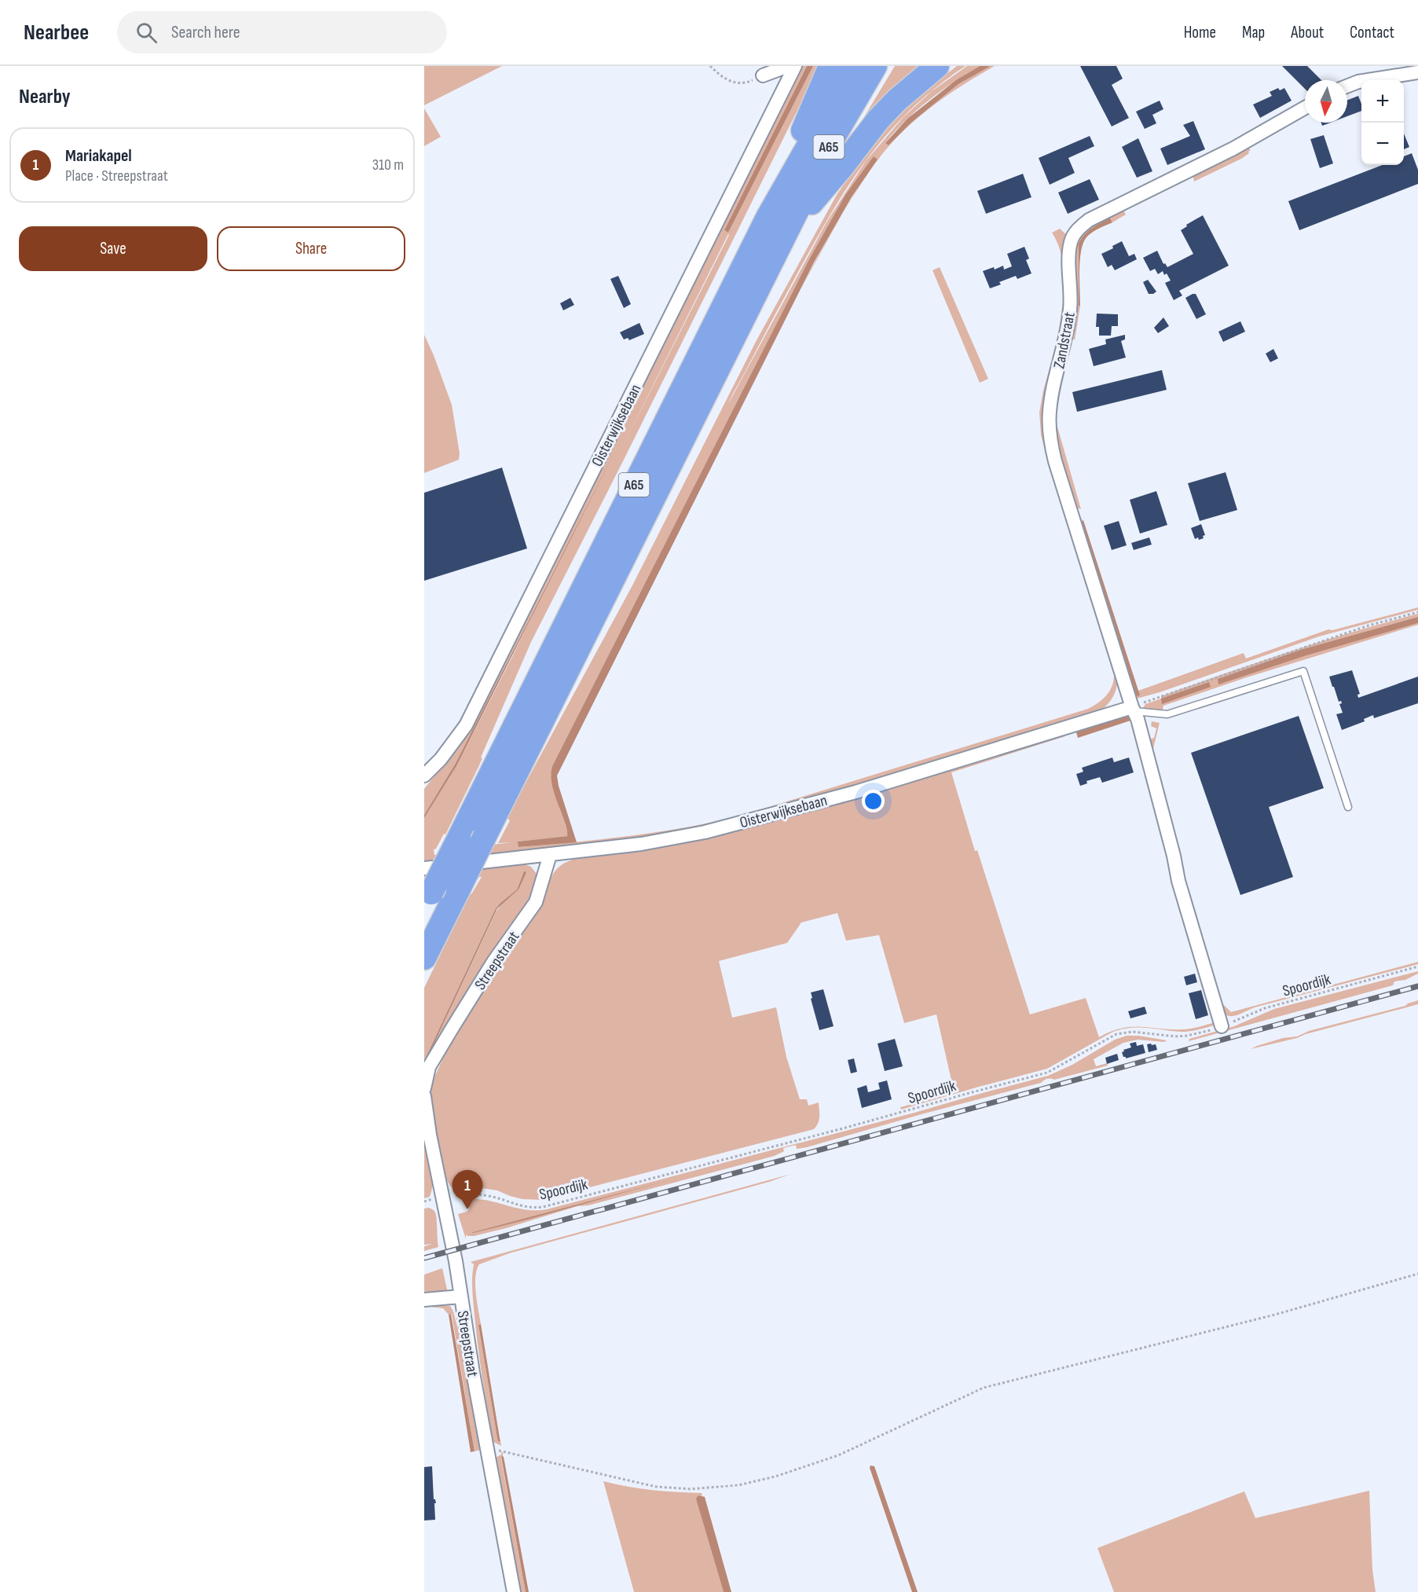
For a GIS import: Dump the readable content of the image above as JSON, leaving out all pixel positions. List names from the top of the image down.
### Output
{
  "streets": {
    "highway": ["A65"],
    "street": ["Zandstraat", "Oisterwijksebaan", "Streepstraat"],
    "path": ["Spoordijk"]
  },
  "crossings": [
    ["Zandstraat", "Oisterwijksebaan"],
    ["Zandstraat", "Spoordijk"],
    ["Oisterwijksebaan", "Streepstraat"],
    ["Streepstraat", "Spoordijk"]
  ],
  "north": "bottom",
  "page": {
    "header": "Nearbee",
    "search": "Search here",
    "nav": [
      "Home",
      "Map",
      "About",
      "Contact"
    ],
    "heading": "Nearby",
    "map_buttons": ["+", "−"],
    "list": [
      {
        "mark": "1",
        "name": "Mariakapel",
        "note": "Place · Streepstraat",
        "value": "310 m"
      }
    ],
    "buttons": ["Save", "Share"],
    "pins": "1"
  }
}
